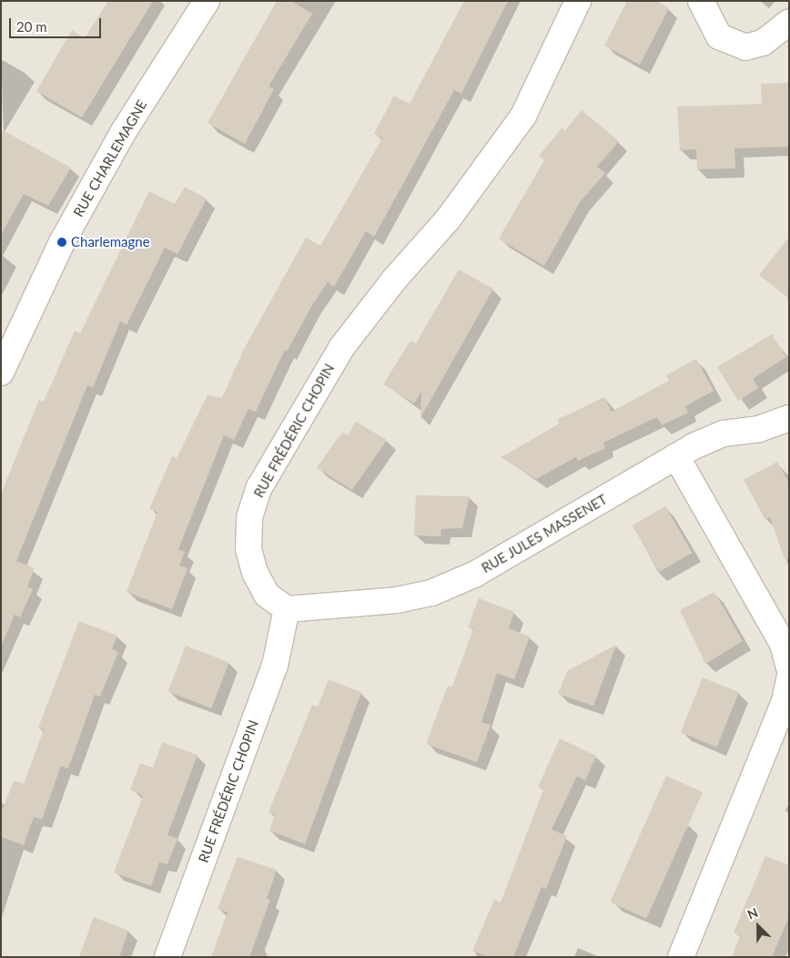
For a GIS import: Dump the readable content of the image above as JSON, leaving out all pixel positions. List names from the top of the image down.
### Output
{
  "streets": {
    "street": ["RUE CHARLEMAGNE", "RUE FRÉDÉRIC CHOPIN", "RUE JULES MASSENET"]
  },
  "crossings": [
    ["RUE FRÉDÉRIC CHOPIN", "RUE JULES MASSENET"]
  ],
  "places": ["Charlemagne"],
  "scale_bar": "20 m",
  "north": "top left"
}
